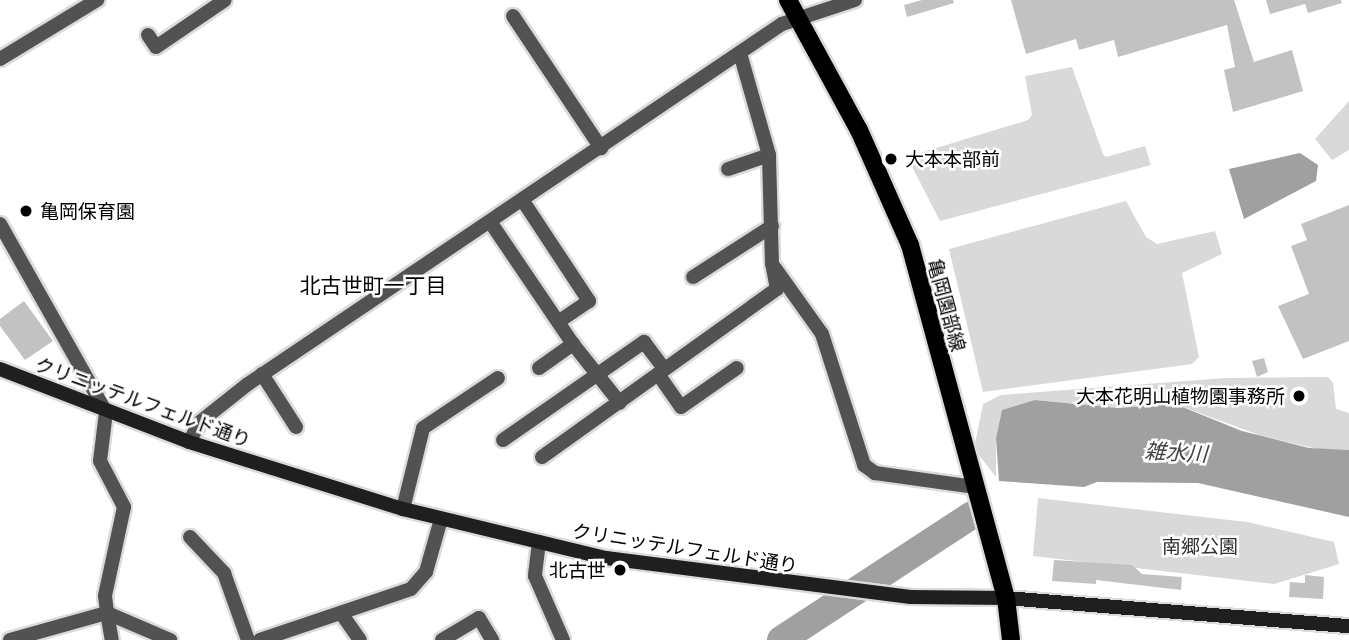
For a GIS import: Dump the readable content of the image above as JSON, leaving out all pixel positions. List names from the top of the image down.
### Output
{
  "streets": {
    "main road": ["亀岡園部線"],
    "street": ["クリニッテルフェルド通り"]
  },
  "crossings": [
    ["亀岡園部線", "クリニッテルフェルド通り"]
  ],
  "districts": ["北古世町一丁目"],
  "water": ["雑水川"],
  "parks": ["南郷公園"],
  "places": [
    "大本本部前",
    "亀岡保育園",
    "大本花明山植物園事務所",
    "北古世"
  ]
}
